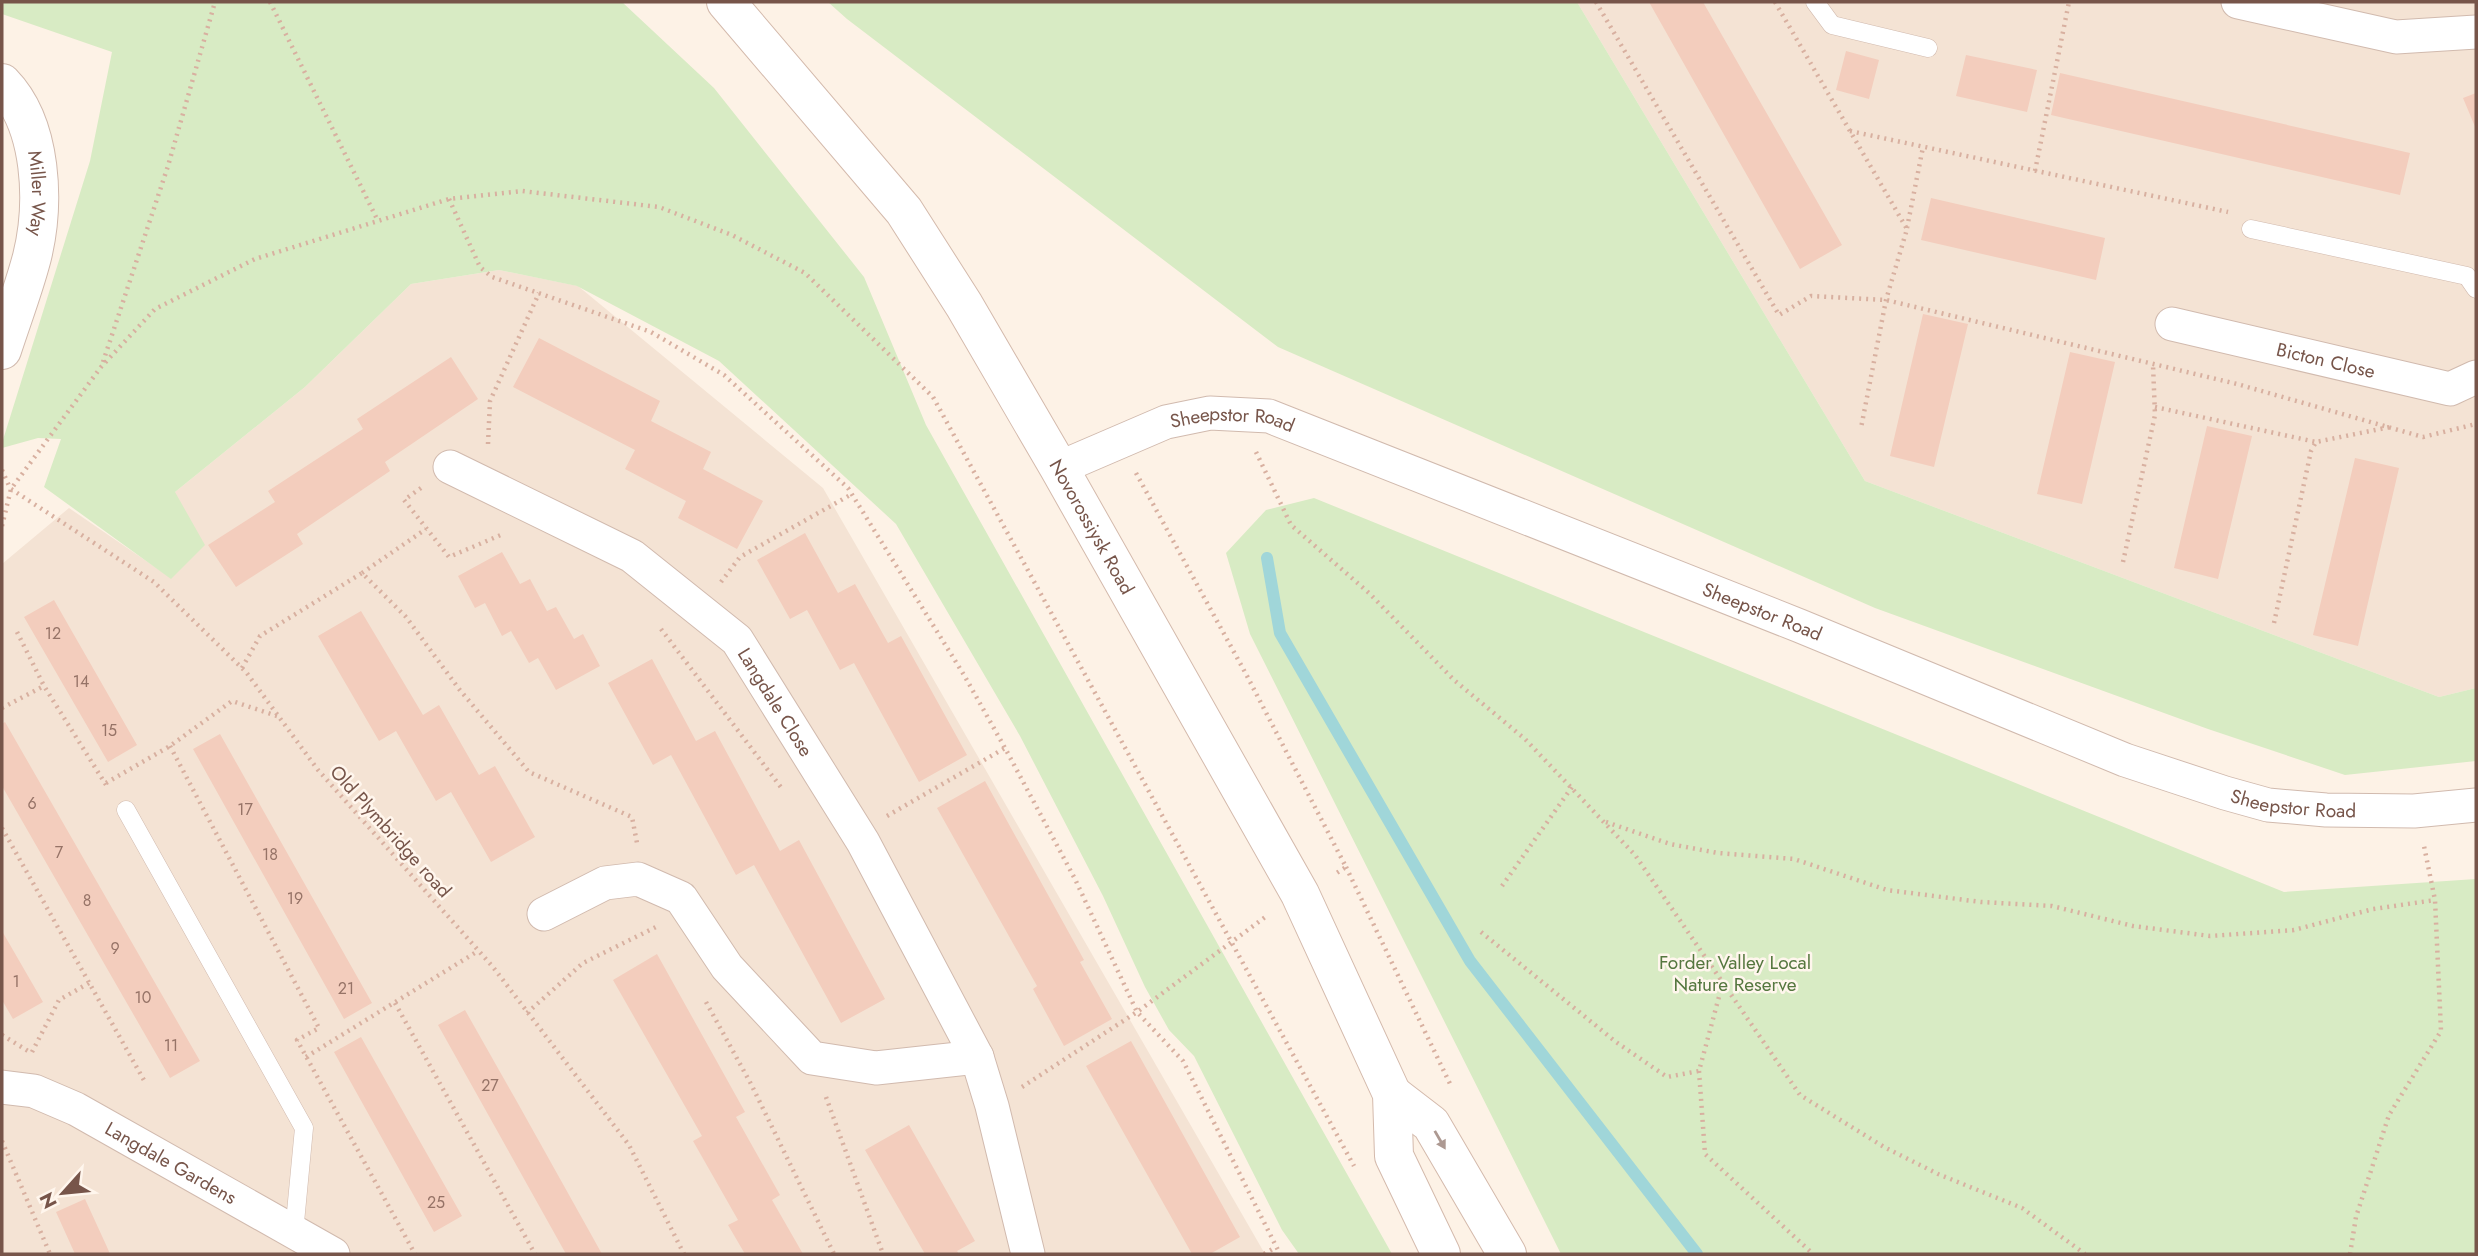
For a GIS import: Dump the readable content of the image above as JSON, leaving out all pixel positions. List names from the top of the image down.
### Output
{
  "streets": {
    "main road": ["Miller Way", "Novorossiysk Road"],
    "street": [
      "Bicton Close",
      "Sheepstor Road",
      "Langdale Close",
      "Langdale Gardens"
    ],
    "path": ["Old Plymbridge road"]
  },
  "crossings": [
    ["Sheepstor Road", "Novorossiysk Road"]
  ],
  "parks": ["Forder Valley Local Nature Reserve"],
  "house_numbers": [
    "12",
    "14",
    "15",
    "6",
    "17",
    "7",
    "18",
    "19",
    "8",
    "9",
    "1",
    "21",
    "10",
    "11",
    "27",
    "25"
  ],
  "north": "bottom left"
}
